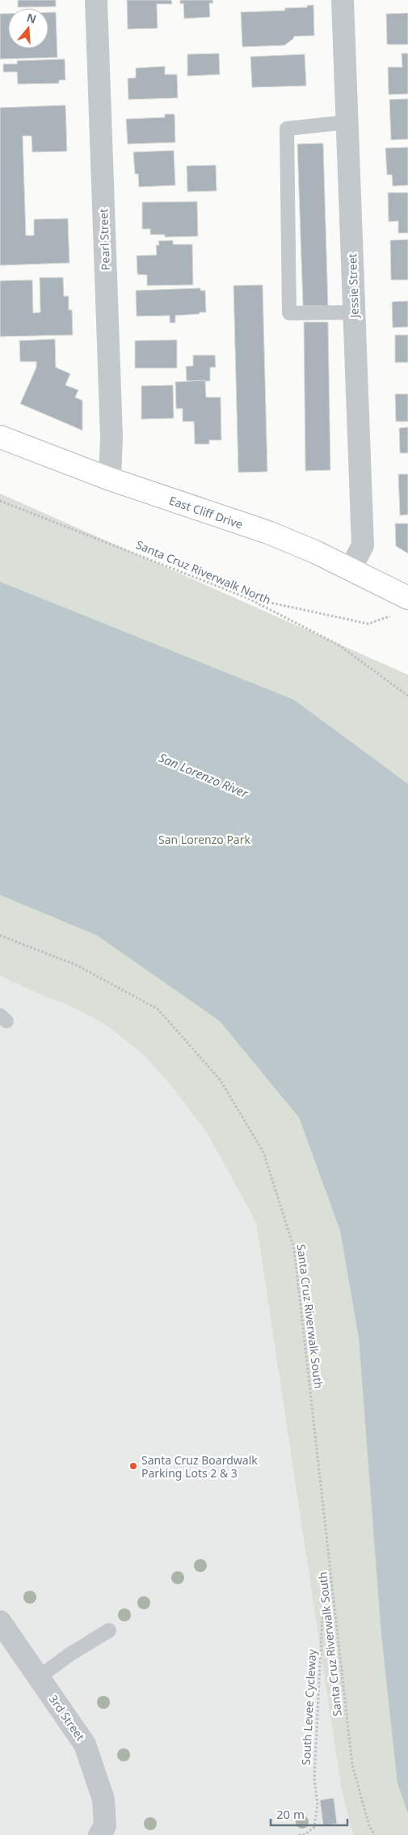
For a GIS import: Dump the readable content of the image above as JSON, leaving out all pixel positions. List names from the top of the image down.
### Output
{
  "streets": {
    "main road": ["East Cliff Drive"],
    "street": ["Pearl Street", "Jessie Street", "3rd Street"],
    "path": ["Santa Cruz Riverwalk North", "Santa Cruz Riverwalk South", "South Levee Cycleway"]
  },
  "crossings": [
    ["Pearl Street", "East Cliff Drive"],
    ["Jessie Street", "East Cliff Drive"],
    ["Santa Cruz Riverwalk South", "South Levee Cycleway"]
  ],
  "water": ["San Lorenzo River"],
  "parks": ["San Lorenzo Park"],
  "places": ["Santa Cruz Boardwalk Parking Lots 2 & 3"],
  "scale_bar": "20 m",
  "north": "top"
}
